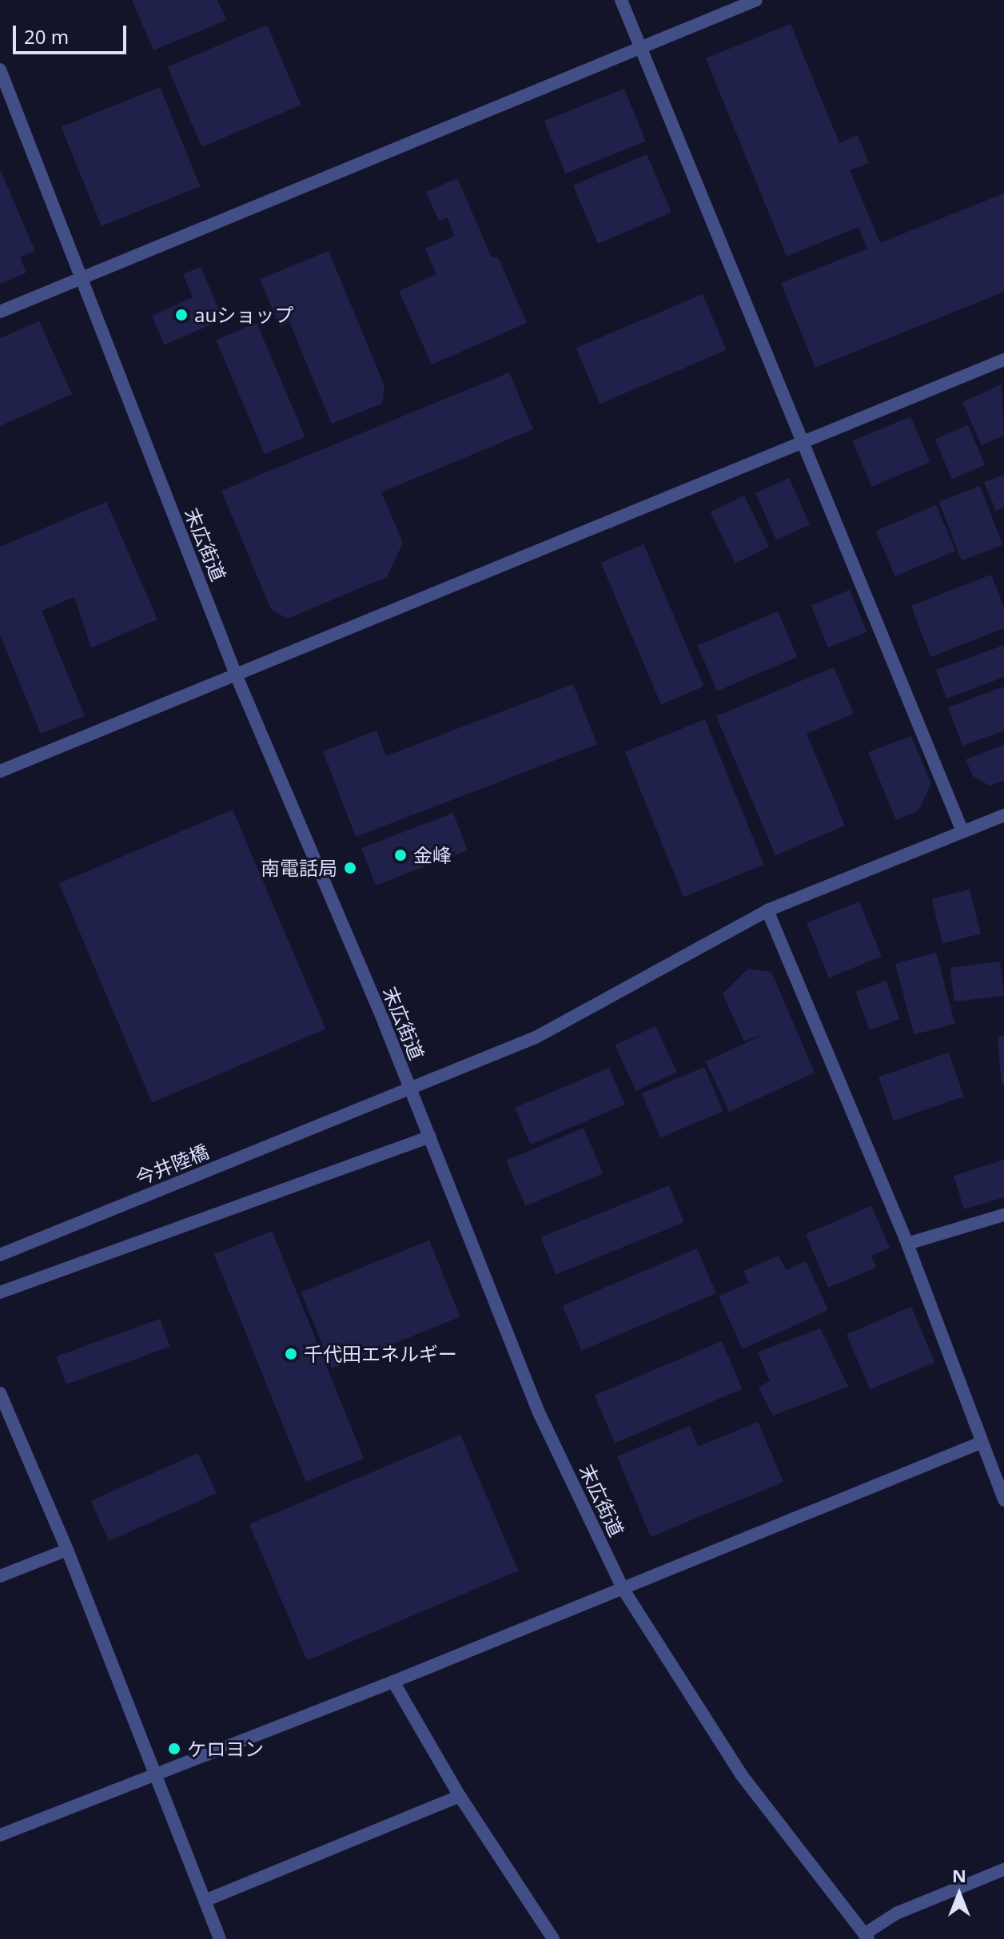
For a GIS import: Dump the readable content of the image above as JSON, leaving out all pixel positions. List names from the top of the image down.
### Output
{
  "streets": {
    "street": ["末広街道", "今井陸橋"]
  },
  "crossings": [
    ["末広街道", "今井陸橋"]
  ],
  "places": [
    "auショップ",
    "金峰",
    "南電話局",
    "千代田エネルギー",
    "ケロヨン"
  ],
  "scale_bar": "20 m",
  "north": "top"
}
